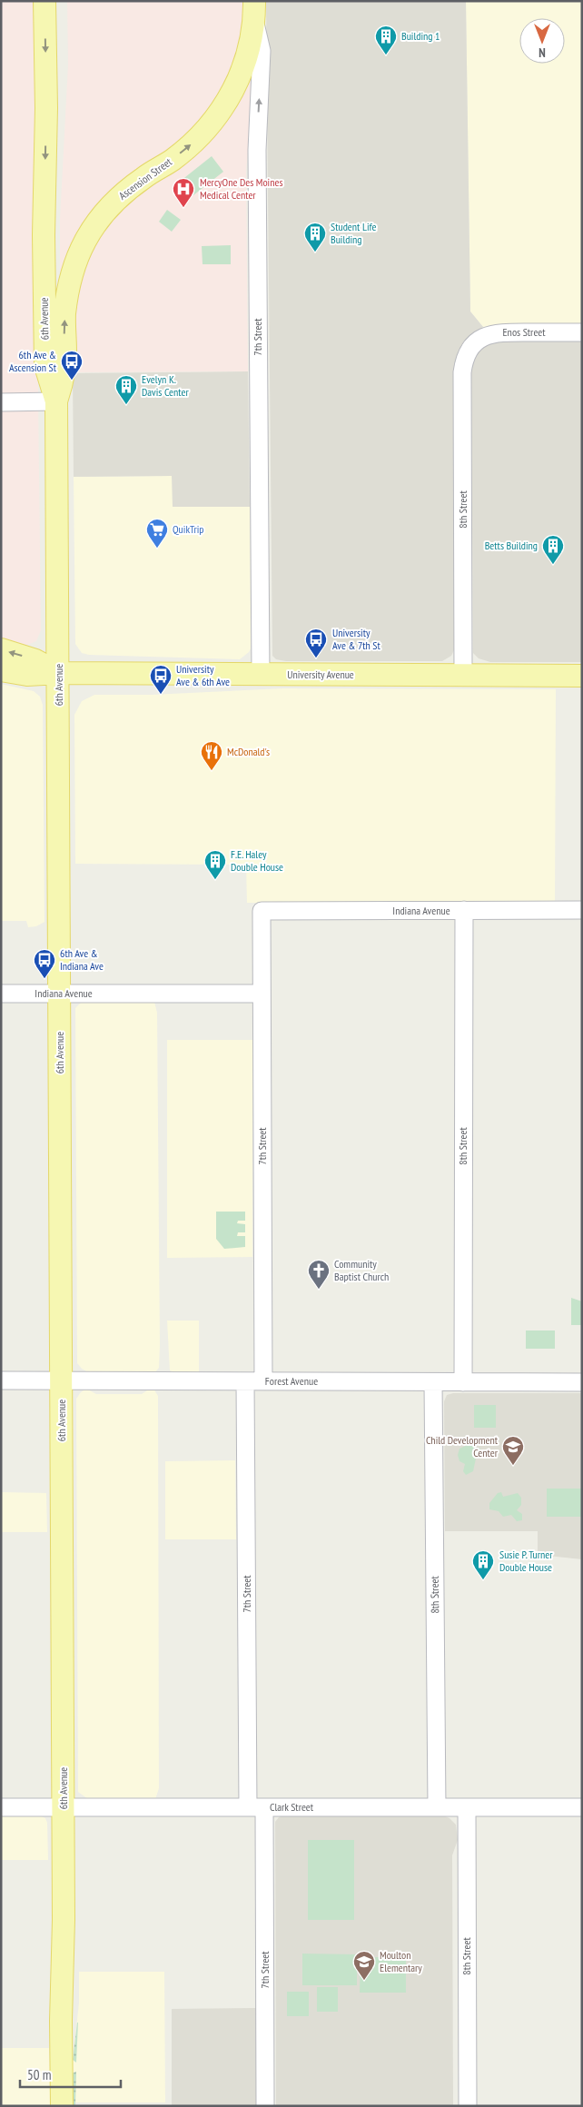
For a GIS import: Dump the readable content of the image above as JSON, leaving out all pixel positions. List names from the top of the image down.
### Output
{
  "streets": {
    "main road": [
      "Ascension Street",
      "6th Avenue",
      "7th Street",
      "University Avenue"
    ],
    "street": [
      "Enos Street",
      "8th Street",
      "Indiana Avenue",
      "Forest Avenue",
      "Clark Street"
    ]
  },
  "crossings": [
    ["Ascension Street", "6th Avenue"],
    ["Ascension Street", "7th Street"],
    ["6th Avenue", "University Avenue"],
    ["6th Avenue", "Indiana Avenue"],
    ["6th Avenue", "Forest Avenue"],
    ["6th Avenue", "Clark Street"],
    ["Enos Street", "8th Street"],
    ["7th Street", "University Avenue"],
    ["7th Street", "Indiana Avenue"],
    ["7th Street", "Forest Avenue"],
    ["7th Street", "Clark Street"],
    ["8th Street", "University Avenue"],
    ["8th Street", "Indiana Avenue"],
    ["8th Street", "Forest Avenue"],
    ["8th Street", "Clark Street"]
  ],
  "one_way": ["Ascension Street"],
  "places": {
    "building": [
      "Building 1",
      "Student Life Building",
      "Evelyn K. Davis Center",
      "Betts Building",
      "F.E. Haley Double House",
      "Susie P. Turner Double House"
    ],
    "hospital": ["MercyOne Des Moines Medical Center"],
    "bus stop": [
      "6th Ave & Ascension St",
      "University Ave & 7th St",
      "University Ave & 6th Ave",
      "6th Ave & Indiana Ave"
    ],
    "supermarket": ["QuikTrip"],
    "restaurant": ["McDonald's"],
    "church": ["Community Baptist Church"],
    "school or university": ["Child Development Center", "Moulton Elementary"]
  },
  "scale_bar": "50 m",
  "north": "bottom"
}
